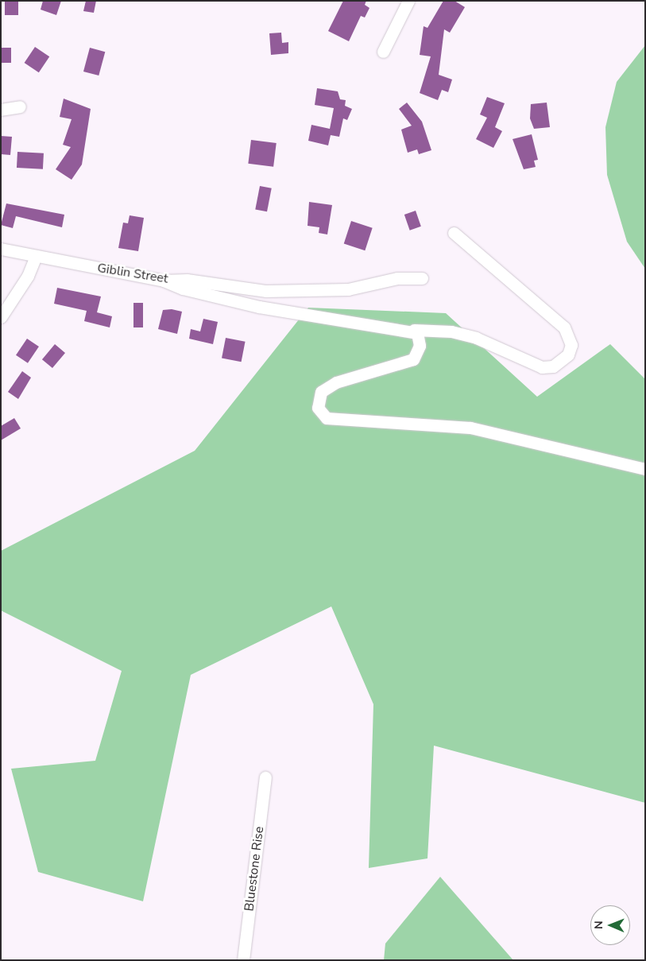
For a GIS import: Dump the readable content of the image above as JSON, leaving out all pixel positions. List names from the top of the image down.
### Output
{
  "streets": {
    "street": ["Giblin Street", "Bluestone Rise"]
  },
  "north": "left"
}
